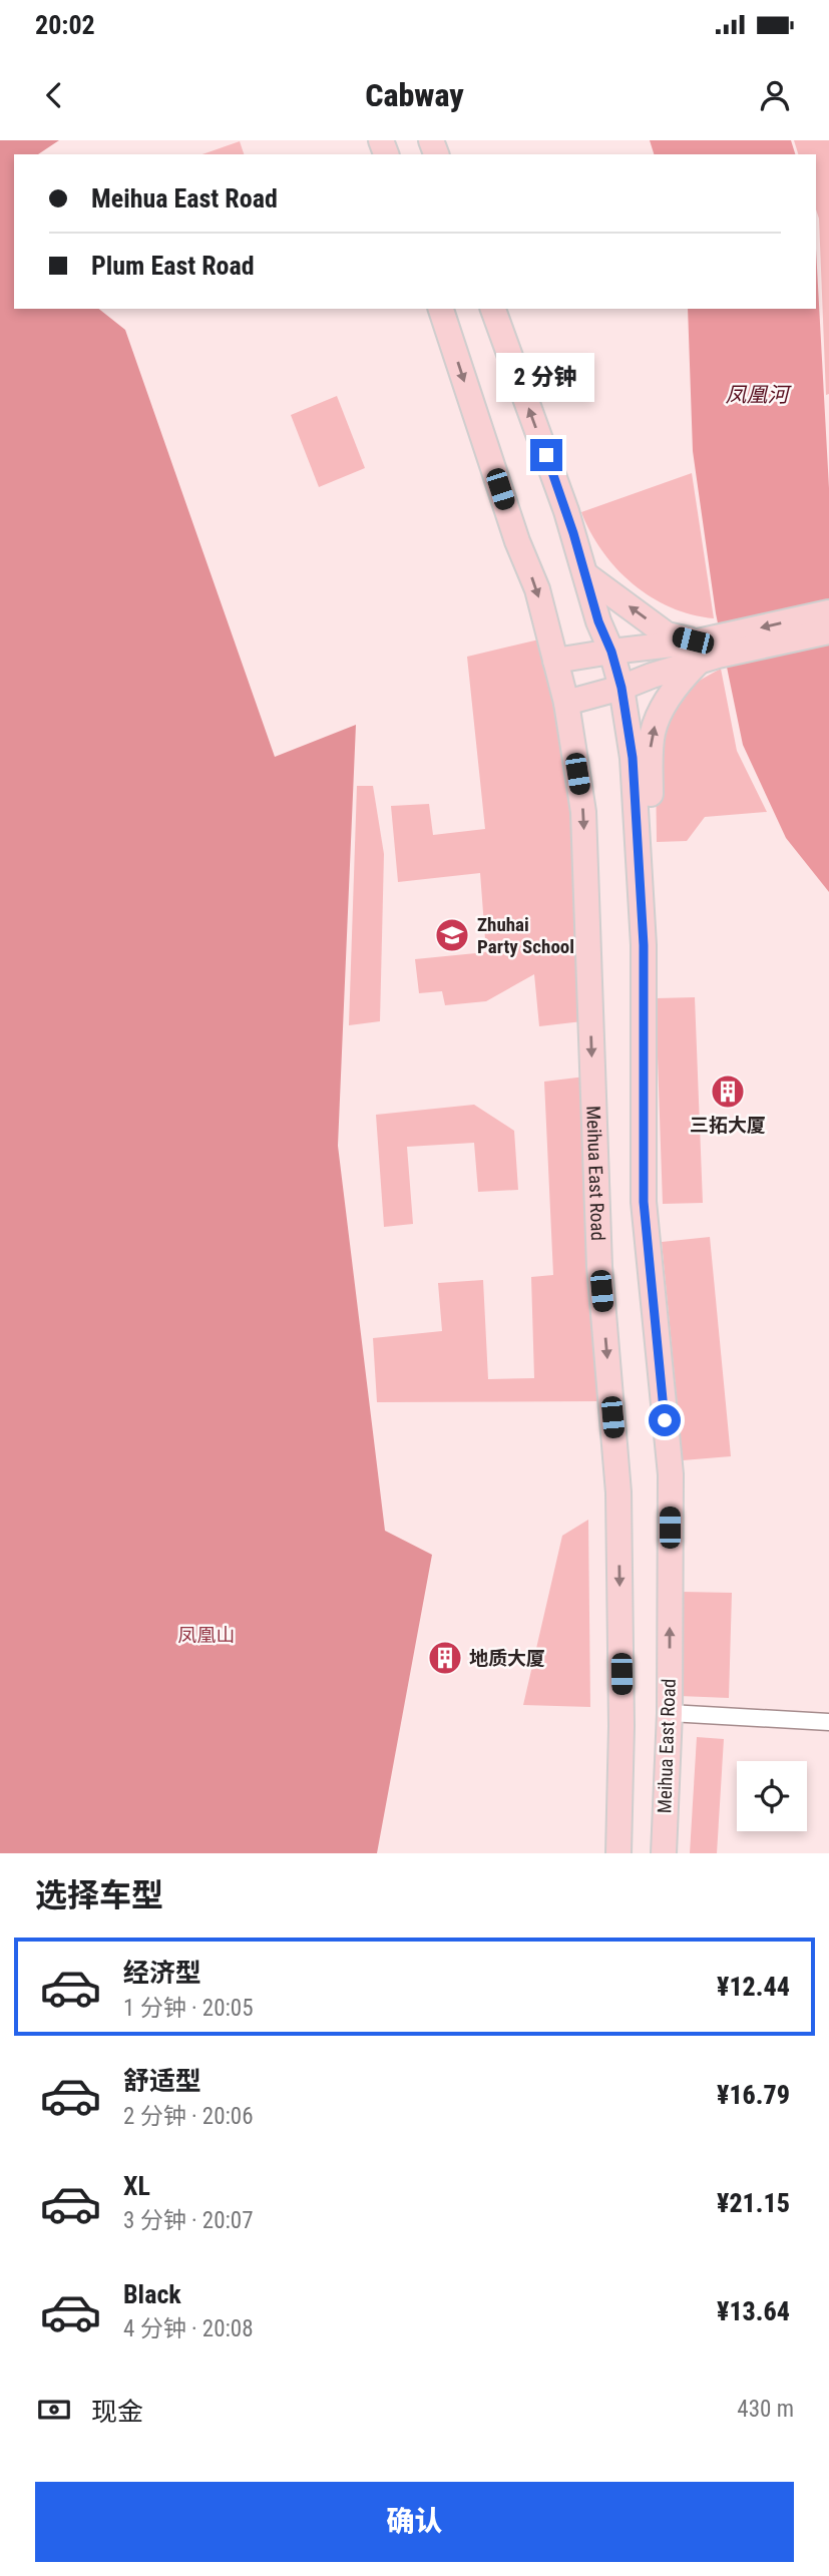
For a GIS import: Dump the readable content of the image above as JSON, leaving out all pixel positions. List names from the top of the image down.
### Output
{
  "streets": {
    "main road": ["Meihua East Road"]
  },
  "water": ["凤凰河"],
  "parks": ["凤凰山"],
  "places": {
    "school or university": ["Zhuhai Party School"],
    "building": ["三拓大厦", "地质大厦"]
  },
  "page": {
    "status": "20:02",
    "header": "Cabway",
    "banner": ["Meihua East Road", "Plum East Road"],
    "bubble": "2 分钟",
    "heading": "选择车型",
    "list": [
      {
        "name": "经济型",
        "note": "1 分钟 · 20:05",
        "value": "¥12.44"
      },
      {
        "name": "舒适型",
        "note": "2 分钟 · 20:06",
        "value": "¥16.79"
      },
      {
        "name": "XL",
        "note": "3 分钟 · 20:07",
        "value": "¥21.15"
      },
      {
        "name": "Black",
        "note": "4 分钟 · 20:08",
        "value": "¥13.64"
      }
    ],
    "pay": ["现金", "430 m"],
    "buttons": "确认"
  }
}
